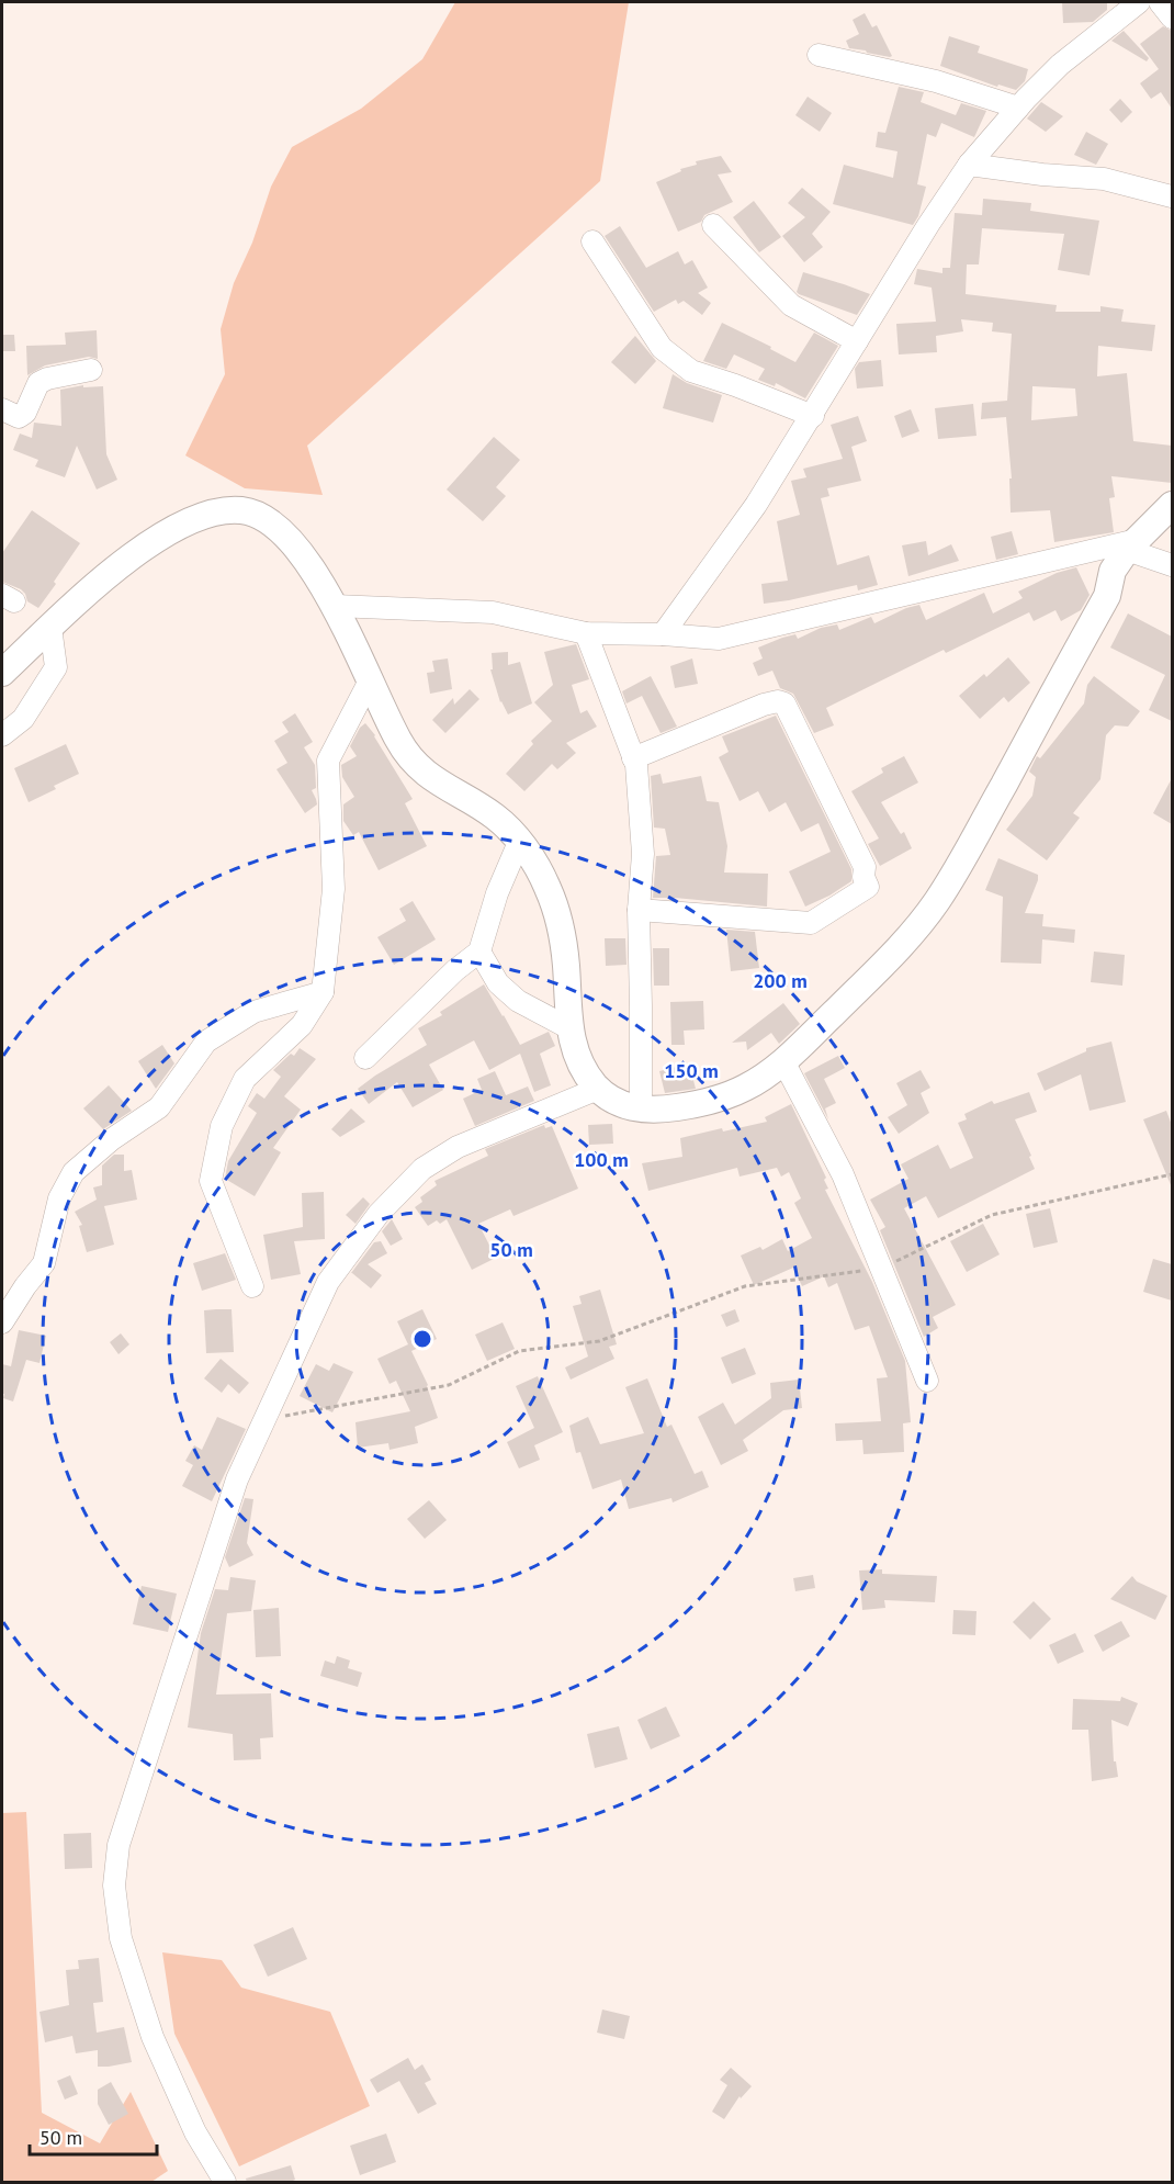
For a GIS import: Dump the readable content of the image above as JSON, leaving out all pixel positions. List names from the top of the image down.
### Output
{
  "scale_bar": "50 m",
  "rings": [
    "200 m",
    "150 m",
    "100 m",
    "50 m"
  ]
}
